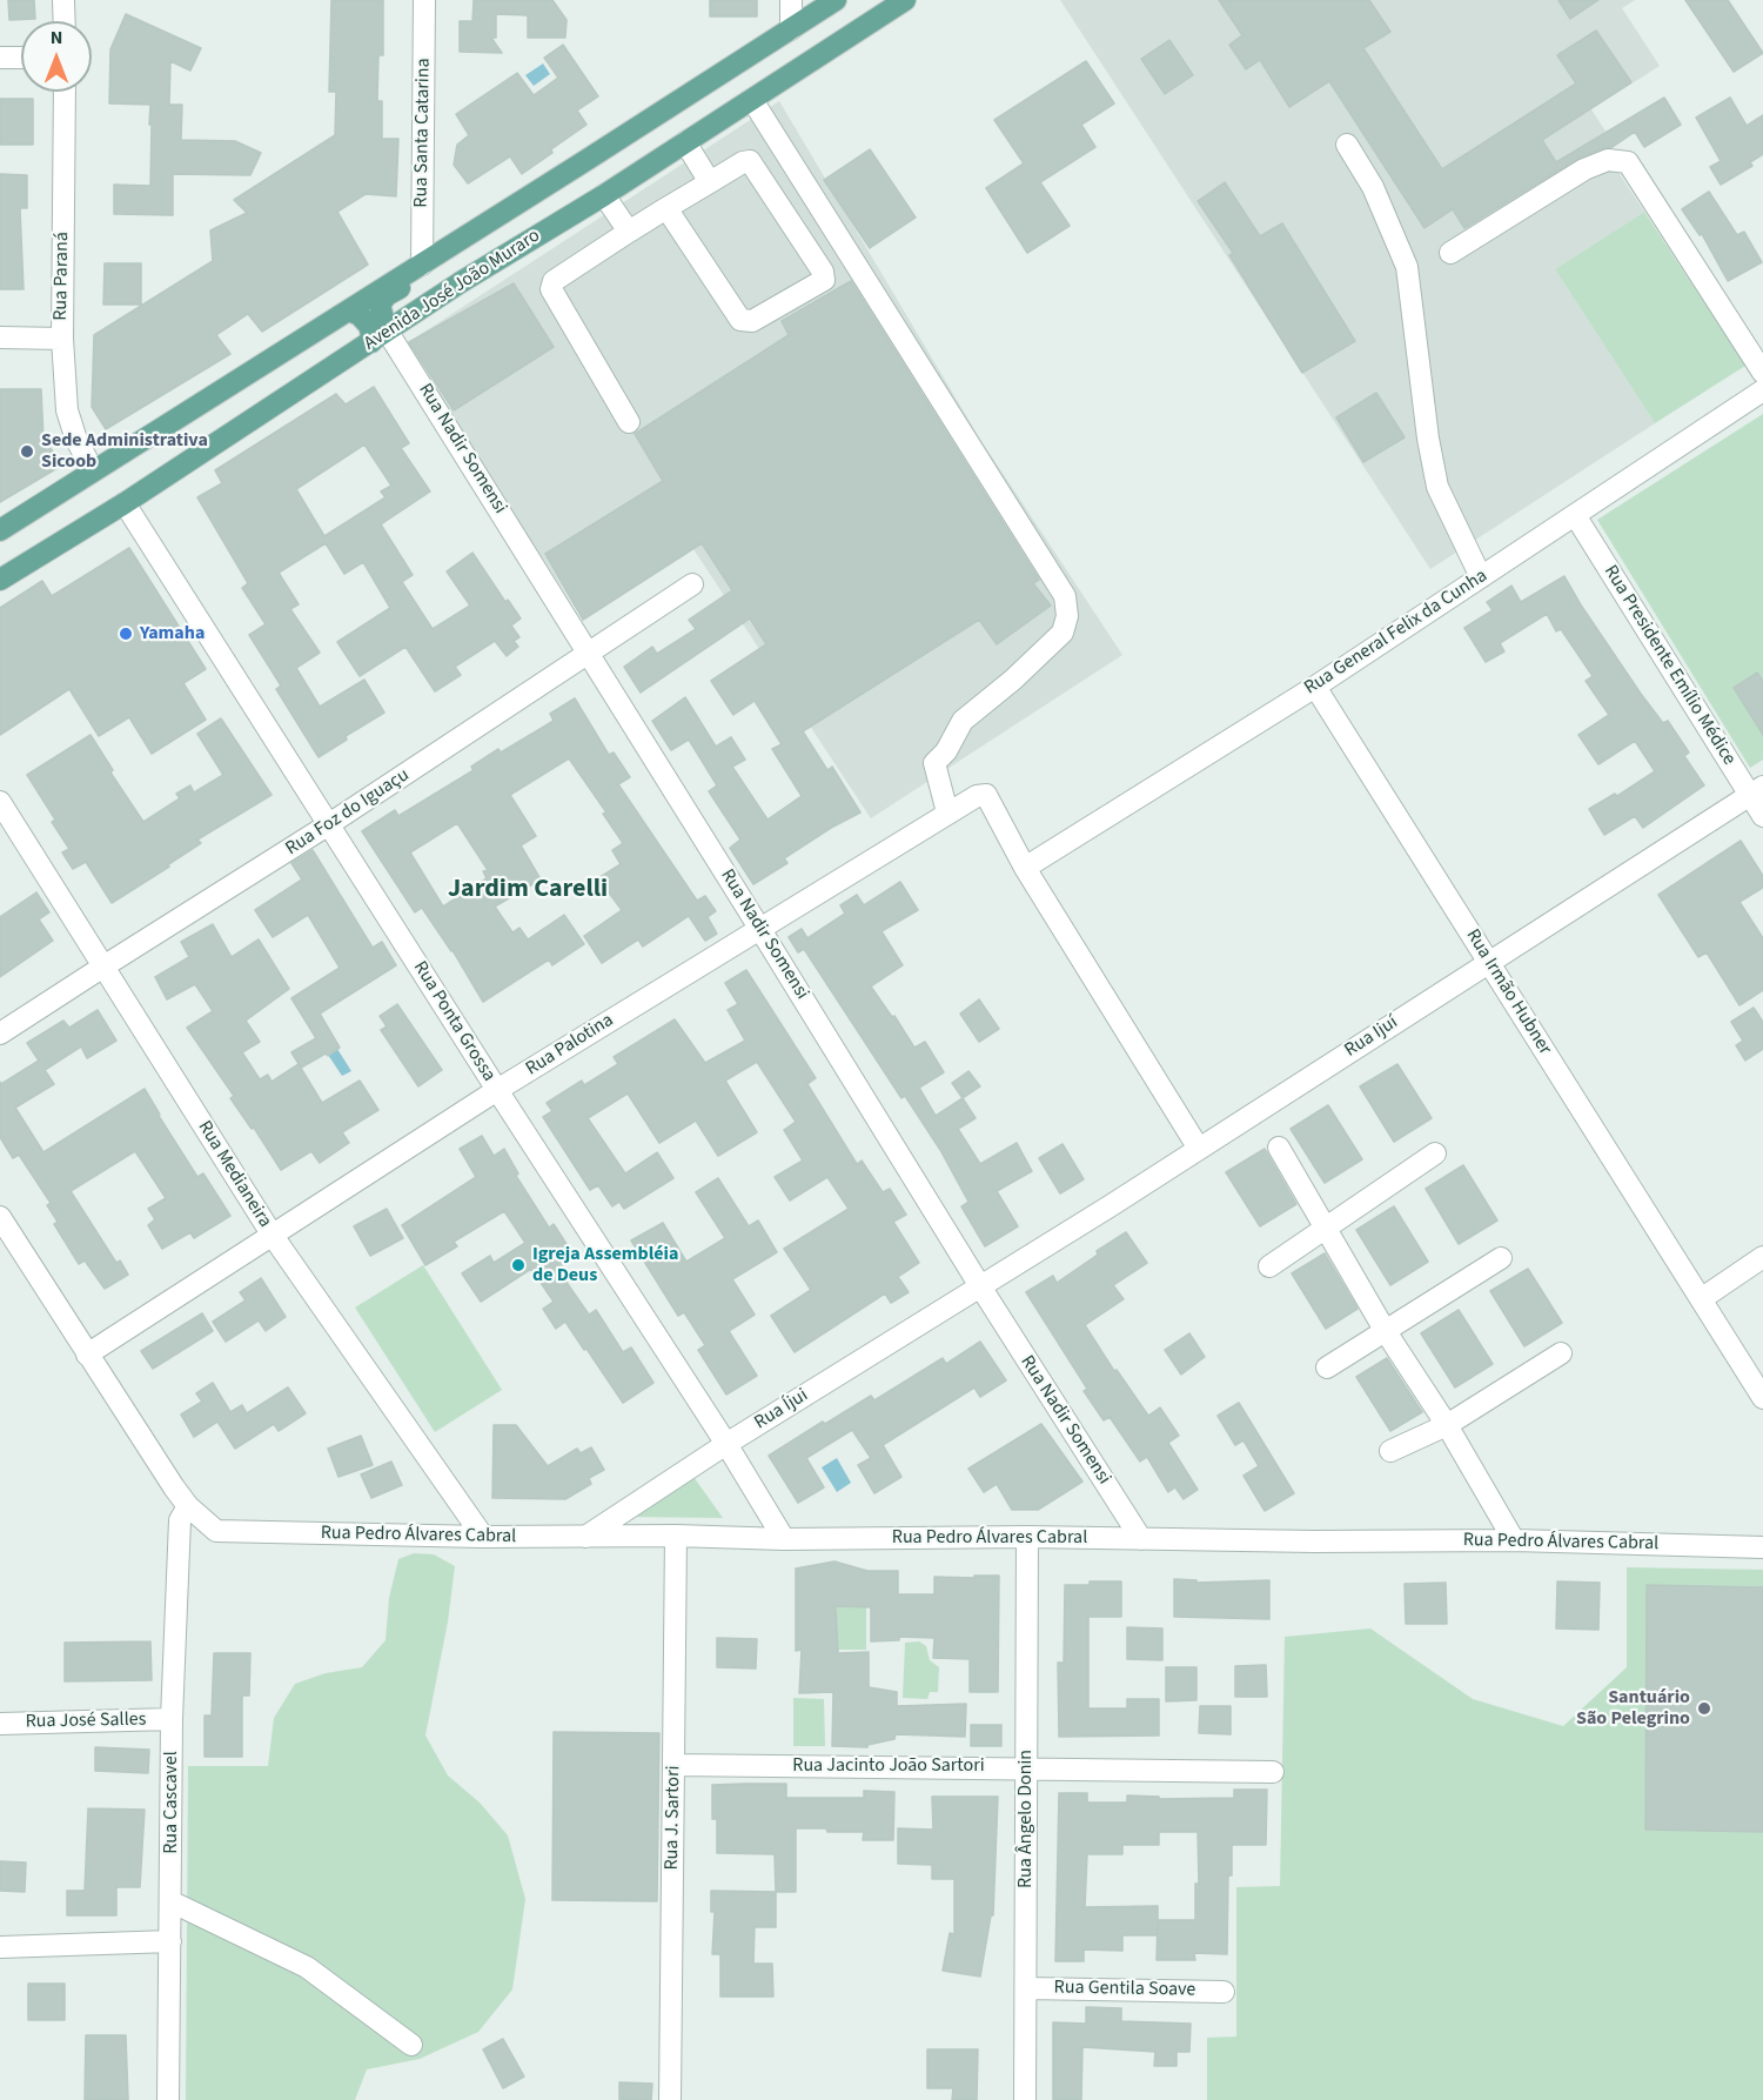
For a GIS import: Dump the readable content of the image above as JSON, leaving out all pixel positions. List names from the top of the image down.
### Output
{
  "streets": {
    "main road": ["Avenida José João Muraro"],
    "street": [
      "Rua Santa Catarina",
      "Rua Paraná",
      "Rua Nadir Somensi",
      "Rua General Felix da Cunha",
      "Rua Presidente Emílio Médice",
      "Rua Foz do Iguaçu",
      "Rua Irmão Hubner",
      "Rua Ponta Grossa",
      "Rua Ijuí",
      "Rua Palotina",
      "Rua Medianeira",
      "Rua Íjui",
      "Rua Pedro Álvares Cabral",
      "Rua José Salles",
      "Rua Jacinto João Sartori",
      "Rua Cascavel",
      "Rua J. Sartori",
      "Rua Ângelo Donin",
      "Rua Gentila Soave"
    ]
  },
  "crossings": [
    ["Rua Santa Catarina", "Avenida José João Muraro"],
    ["Rua Paraná", "Avenida José João Muraro"],
    ["Avenida José João Muraro", "Rua Nadir Somensi"],
    ["Avenida José João Muraro", "Rua Ponta Grossa"],
    ["Rua Nadir Somensi", "Rua Foz do Iguaçu"],
    ["Rua Nadir Somensi", "Rua Ijuí"],
    ["Rua Nadir Somensi", "Rua Palotina"],
    ["Rua Nadir Somensi", "Rua Íjui"],
    ["Rua Nadir Somensi", "Rua Pedro Álvares Cabral"],
    ["Rua General Felix da Cunha", "Rua Presidente Emílio Médice"],
    ["Rua General Felix da Cunha", "Rua Irmão Hubner"],
    ["Rua General Felix da Cunha", "Rua Palotina"],
    ["Rua Presidente Emílio Médice", "Rua Ijuí"],
    ["Rua Foz do Iguaçu", "Rua Ponta Grossa"],
    ["Rua Foz do Iguaçu", "Rua Medianeira"],
    ["Rua Irmão Hubner", "Rua Ijuí"],
    ["Rua Ponta Grossa", "Rua Palotina"],
    ["Rua Ponta Grossa", "Rua Íjui"],
    ["Rua Ponta Grossa", "Rua Pedro Álvares Cabral"],
    ["Rua Ijuí", "Rua Íjui"],
    ["Rua Palotina", "Rua Medianeira"],
    ["Rua Medianeira", "Rua Pedro Álvares Cabral"],
    ["Rua Íjui", "Rua Pedro Álvares Cabral"],
    ["Rua Pedro Álvares Cabral", "Rua Cascavel"],
    ["Rua Pedro Álvares Cabral", "Rua J. Sartori"],
    ["Rua Pedro Álvares Cabral", "Rua Ângelo Donin"],
    ["Rua José Salles", "Rua Cascavel"],
    ["Rua Jacinto João Sartori", "Rua J. Sartori"],
    ["Rua Jacinto João Sartori", "Rua Ângelo Donin"],
    ["Rua Ângelo Donin", "Rua Gentila Soave"]
  ],
  "districts": ["Jardim Carelli"],
  "places": [
    "Sede Administrativa Sicoob",
    "Yamaha",
    "Igreja Assembléia de Deus",
    "Santuário São Pelegrino"
  ],
  "north": "top"
}
